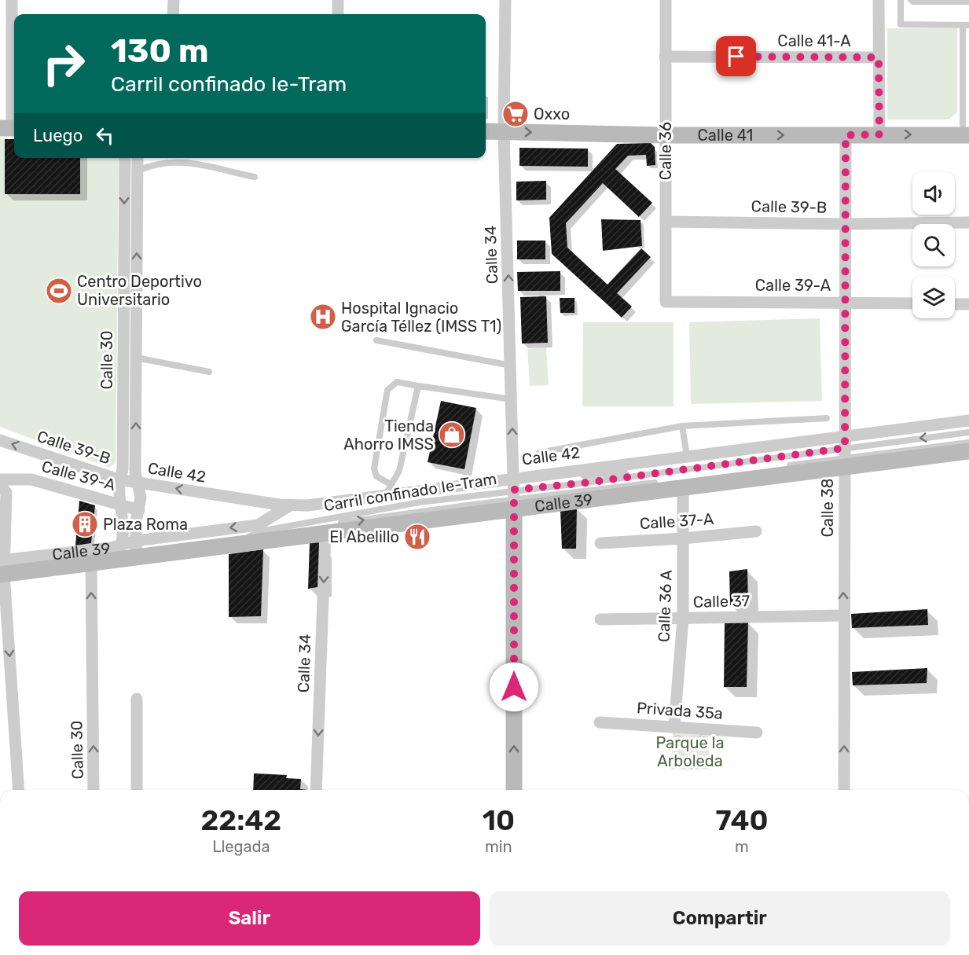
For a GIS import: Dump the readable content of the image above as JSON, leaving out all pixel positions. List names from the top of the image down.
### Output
{
  "streets": {
    "main road": ["Calle 41", "Calle 39"],
    "street": [
      "Calle 41-A",
      "Calle 36",
      "Calle 39-B",
      "Calle 34",
      "Calle 39-A",
      "Calle 30",
      "Calle 42",
      "Calle 38",
      "Calle 37-A",
      "Calle 37",
      "Calle 36 A",
      "Privada 35a"
    ],
    "lane": ["Carril confinado Ie-Tram"]
  },
  "crossings": [
    ["Calle 41-A", "Calle 36"],
    ["Calle 41", "Calle 36"],
    ["Calle 41", "Calle 34"],
    ["Calle 41", "Calle 38"],
    ["Calle 36", "Calle 39-B"],
    ["Calle 36", "Calle 39-A"],
    ["Calle 39-B", "Calle 30"],
    ["Calle 39-B", "Calle 42"],
    ["Calle 39-B", "Calle 38"],
    ["Calle 34", "Calle 42"],
    ["Calle 34", "Carril confinado Ie-Tram"],
    ["Calle 34", "Calle 39"],
    ["Calle 39-A", "Calle 30"],
    ["Calle 39-A", "Calle 38"],
    ["Calle 30", "Calle 42"],
    ["Calle 30", "Carril confinado Ie-Tram"],
    ["Calle 30", "Calle 39"],
    ["Calle 42", "Carril confinado Ie-Tram"],
    ["Calle 42", "Calle 39"],
    ["Calle 42", "Calle 38"],
    ["Carril confinado Ie-Tram", "Calle 39"],
    ["Carril confinado Ie-Tram", "Calle 38"],
    ["Calle 39", "Calle 38"],
    ["Calle 39", "Calle 36 A"],
    ["Calle 38", "Calle 37"],
    ["Calle 37-A", "Calle 36 A"],
    ["Calle 37", "Calle 36 A"],
    ["Calle 36 A", "Privada 35a"]
  ],
  "one_way": ["Calle 41", "Calle 38"],
  "parks": ["Parque la Arboleda"],
  "places": {
    "supermarket": ["Oxxo"],
    "sports": ["Centro Deportivo Universitario"],
    "hospital": ["Hospital Ignacio García Téllez (IMSS T1)"],
    "shop": ["Tienda Ahorro IMSS"],
    "building": ["Plaza Roma"],
    "restaurant": ["El Abelillo"]
  },
  "page": {
    "turn": ["130 m", "Carril confinado Ie-Tram"],
    "then": "Luego",
    "eta": [
      "22:42",
      "Llegada",
      "10",
      "min",
      "740",
      "m"
    ],
    "buttons": ["Salir", "Compartir"]
  }
}
